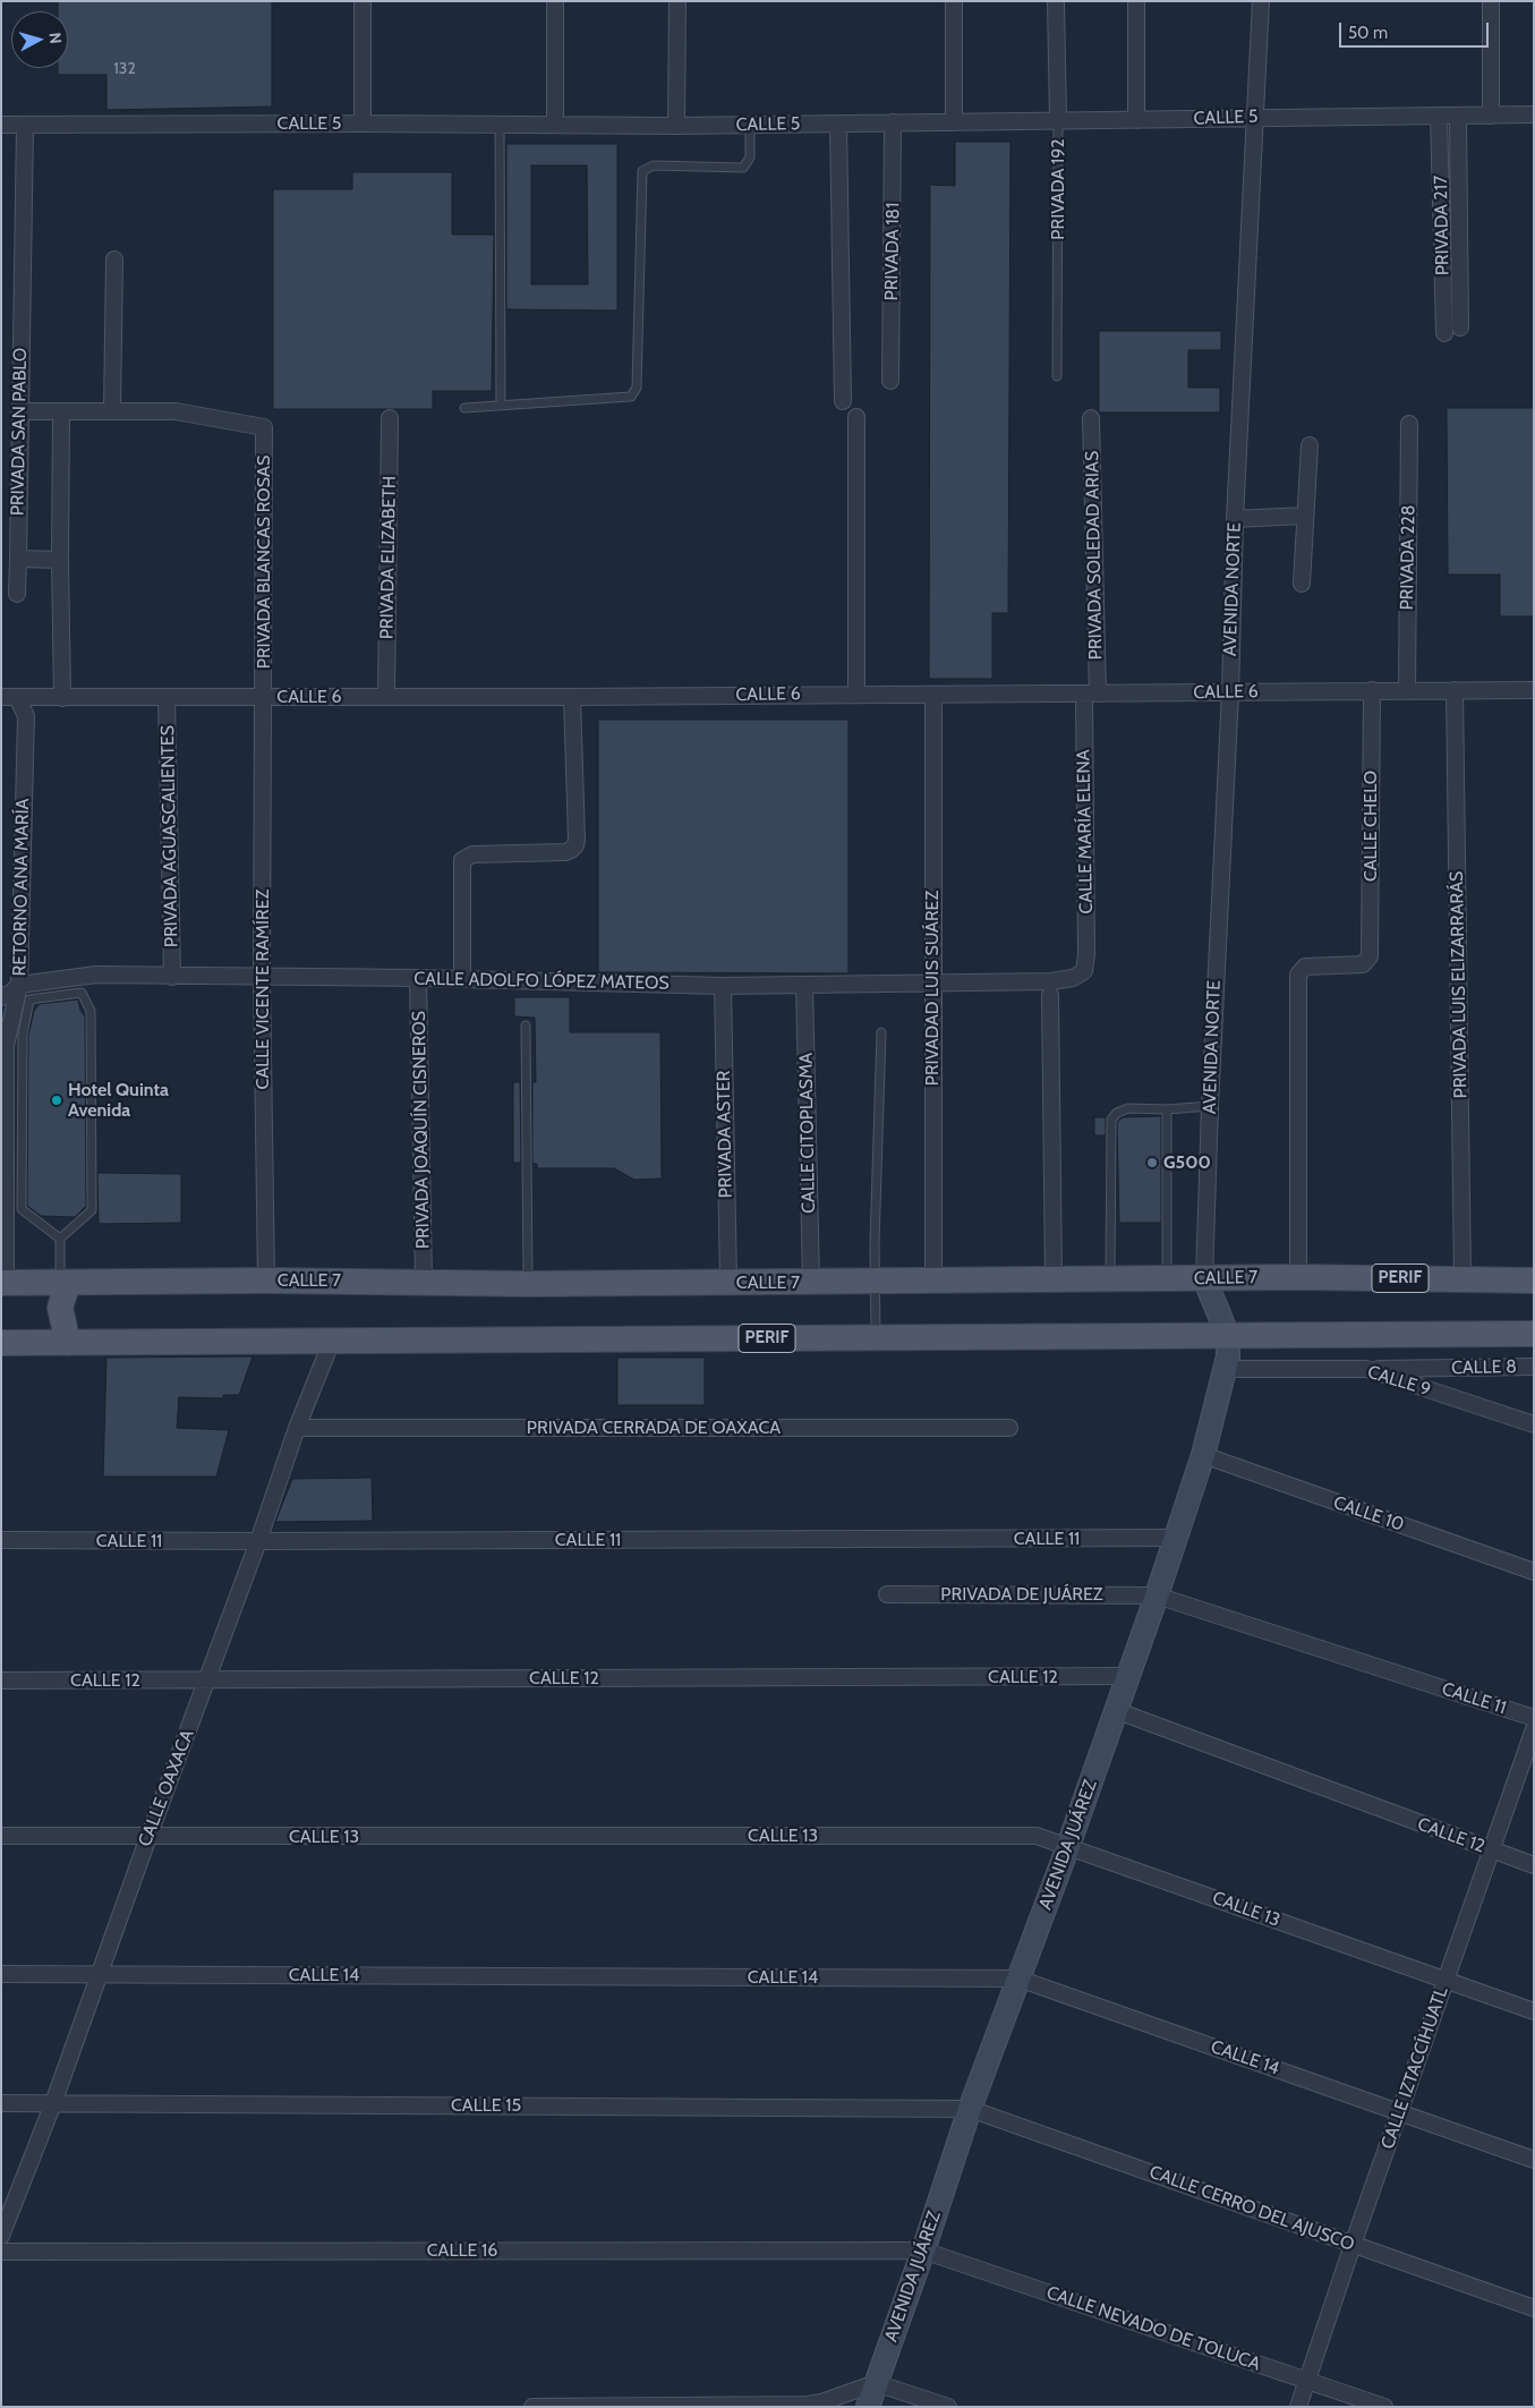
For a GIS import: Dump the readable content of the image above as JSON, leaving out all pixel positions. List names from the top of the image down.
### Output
{
  "streets": {
    "main road": ["CALLE 7", "PERIF"],
    "street": [
      "CALLE 5",
      "PRIVADA 192",
      "PRIVADA 217",
      "PRIVADA 181",
      "PRIVADA SAN PABLO",
      "PRIVADA SOLEDAD ARIAS",
      "PRIVADA ELIZABETH",
      "PRIVADA 228",
      "PRIVADA BLANCAS ROSAS",
      "AVENIDA NORTE",
      "CALLE 6",
      "CALLE CHELO",
      "CALLE MARÍA ELENA",
      "PRIVADA AGUASCALIENTES",
      "RETORNO ANA MARÍA",
      "CALLE ADOLFO LÓPEZ MATEOS",
      "PRIVADA LUIS ELIZARRARÁS",
      "PRIVADAD LUIS SUÁREZ",
      "CALLE VICENTE RAMÍREZ",
      "PRIVADA JOAQUÍN CISNEROS",
      "CALLE CITOPLASMA",
      "PRIVADA ASTER",
      "CALLE 8",
      "CALLE 9",
      "PRIVADA CERRADA DE OAXACA",
      "CALLE 10",
      "CALLE 11",
      "PRIVADA DE JUÁREZ",
      "CALLE 12",
      "CALLE OAXACA",
      "CALLE 13",
      "AVENIDA JUÁREZ",
      "CALLE 14",
      "CALLE IZTACCÍHUATL",
      "CALLE 15",
      "CALLE CERRO DEL AJUSCO",
      "CALLE 16",
      "CALLE NEVADO DE TOLUCA"
    ]
  },
  "crossings": [
    ["CALLE 5", "PRIVADA 192"],
    ["CALLE 5", "PRIVADA 217"],
    ["CALLE 5", "PRIVADA 181"],
    ["CALLE 5", "PRIVADA SAN PABLO"],
    ["CALLE 5", "AVENIDA NORTE"],
    ["PRIVADA SOLEDAD ARIAS", "CALLE 6"],
    ["PRIVADA SOLEDAD ARIAS", "CALLE MARÍA ELENA"],
    ["PRIVADA ELIZABETH", "CALLE 6"],
    ["PRIVADA 228", "CALLE 6"],
    ["PRIVADA BLANCAS ROSAS", "CALLE 6"],
    ["PRIVADA BLANCAS ROSAS", "CALLE VICENTE RAMÍREZ"],
    ["AVENIDA NORTE", "CALLE 6"],
    ["AVENIDA NORTE", "CALLE 7"],
    ["AVENIDA NORTE", "AVENIDA JUÁREZ"],
    ["CALLE 6", "CALLE CHELO"],
    ["CALLE 6", "CALLE MARÍA ELENA"],
    ["CALLE 6", "PRIVADA AGUASCALIENTES"],
    ["CALLE 6", "RETORNO ANA MARÍA"],
    ["CALLE 6", "PRIVADA LUIS ELIZARRARÁS"],
    ["CALLE 6", "PRIVADAD LUIS SUÁREZ"],
    ["CALLE 6", "CALLE VICENTE RAMÍREZ"],
    ["CALLE CHELO", "CALLE 7"],
    ["CALLE MARÍA ELENA", "CALLE ADOLFO LÓPEZ MATEOS"],
    ["PRIVADA AGUASCALIENTES", "CALLE ADOLFO LÓPEZ MATEOS"],
    ["RETORNO ANA MARÍA", "CALLE ADOLFO LÓPEZ MATEOS"],
    ["RETORNO ANA MARÍA", "CALLE 7"],
    ["CALLE ADOLFO LÓPEZ MATEOS", "PRIVADAD LUIS SUÁREZ"],
    ["CALLE ADOLFO LÓPEZ MATEOS", "CALLE VICENTE RAMÍREZ"],
    ["CALLE ADOLFO LÓPEZ MATEOS", "PRIVADA JOAQUÍN CISNEROS"],
    ["CALLE ADOLFO LÓPEZ MATEOS", "CALLE CITOPLASMA"],
    ["CALLE ADOLFO LÓPEZ MATEOS", "PRIVADA ASTER"],
    ["PRIVADA LUIS ELIZARRARÁS", "CALLE 7"],
    ["PRIVADAD LUIS SUÁREZ", "CALLE 7"],
    ["CALLE VICENTE RAMÍREZ", "CALLE 7"],
    ["PRIVADA JOAQUÍN CISNEROS", "CALLE 7"],
    ["CALLE CITOPLASMA", "CALLE 7"],
    ["PRIVADA ASTER", "CALLE 7"],
    ["CALLE 7", "AVENIDA JUÁREZ"],
    ["PERIF", "CALLE OAXACA"],
    ["PERIF", "AVENIDA JUÁREZ"],
    ["CALLE 8", "CALLE 9"],
    ["CALLE 9", "AVENIDA JUÁREZ"],
    ["PRIVADA CERRADA DE OAXACA", "CALLE OAXACA"],
    ["CALLE 10", "AVENIDA JUÁREZ"],
    ["CALLE 11", "PRIVADA DE JUÁREZ"],
    ["CALLE 11", "CALLE OAXACA"],
    ["CALLE 11", "AVENIDA JUÁREZ"],
    ["PRIVADA DE JUÁREZ", "AVENIDA JUÁREZ"],
    ["CALLE 12", "CALLE OAXACA"],
    ["CALLE 12", "AVENIDA JUÁREZ"],
    ["CALLE 12", "CALLE IZTACCÍHUATL"],
    ["CALLE OAXACA", "CALLE 13"],
    ["CALLE OAXACA", "CALLE 14"],
    ["CALLE OAXACA", "CALLE 15"],
    ["CALLE 13", "AVENIDA JUÁREZ"],
    ["CALLE 13", "CALLE IZTACCÍHUATL"],
    ["AVENIDA JUÁREZ", "CALLE 14"],
    ["AVENIDA JUÁREZ", "CALLE 15"],
    ["AVENIDA JUÁREZ", "CALLE CERRO DEL AJUSCO"],
    ["AVENIDA JUÁREZ", "CALLE 16"],
    ["AVENIDA JUÁREZ", "CALLE NEVADO DE TOLUCA"],
    ["CALLE 14", "CALLE IZTACCÍHUATL"],
    ["CALLE IZTACCÍHUATL", "CALLE CERRO DEL AJUSCO"],
    ["CALLE IZTACCÍHUATL", "CALLE NEVADO DE TOLUCA"],
    ["CALLE 15", "CALLE CERRO DEL AJUSCO"],
    ["CALLE 16", "CALLE NEVADO DE TOLUCA"]
  ],
  "places": ["Hotel Quinta Avenida", "G500"],
  "house_numbers": ["132"],
  "scale_bar": "50 m",
  "north": "right"
}
